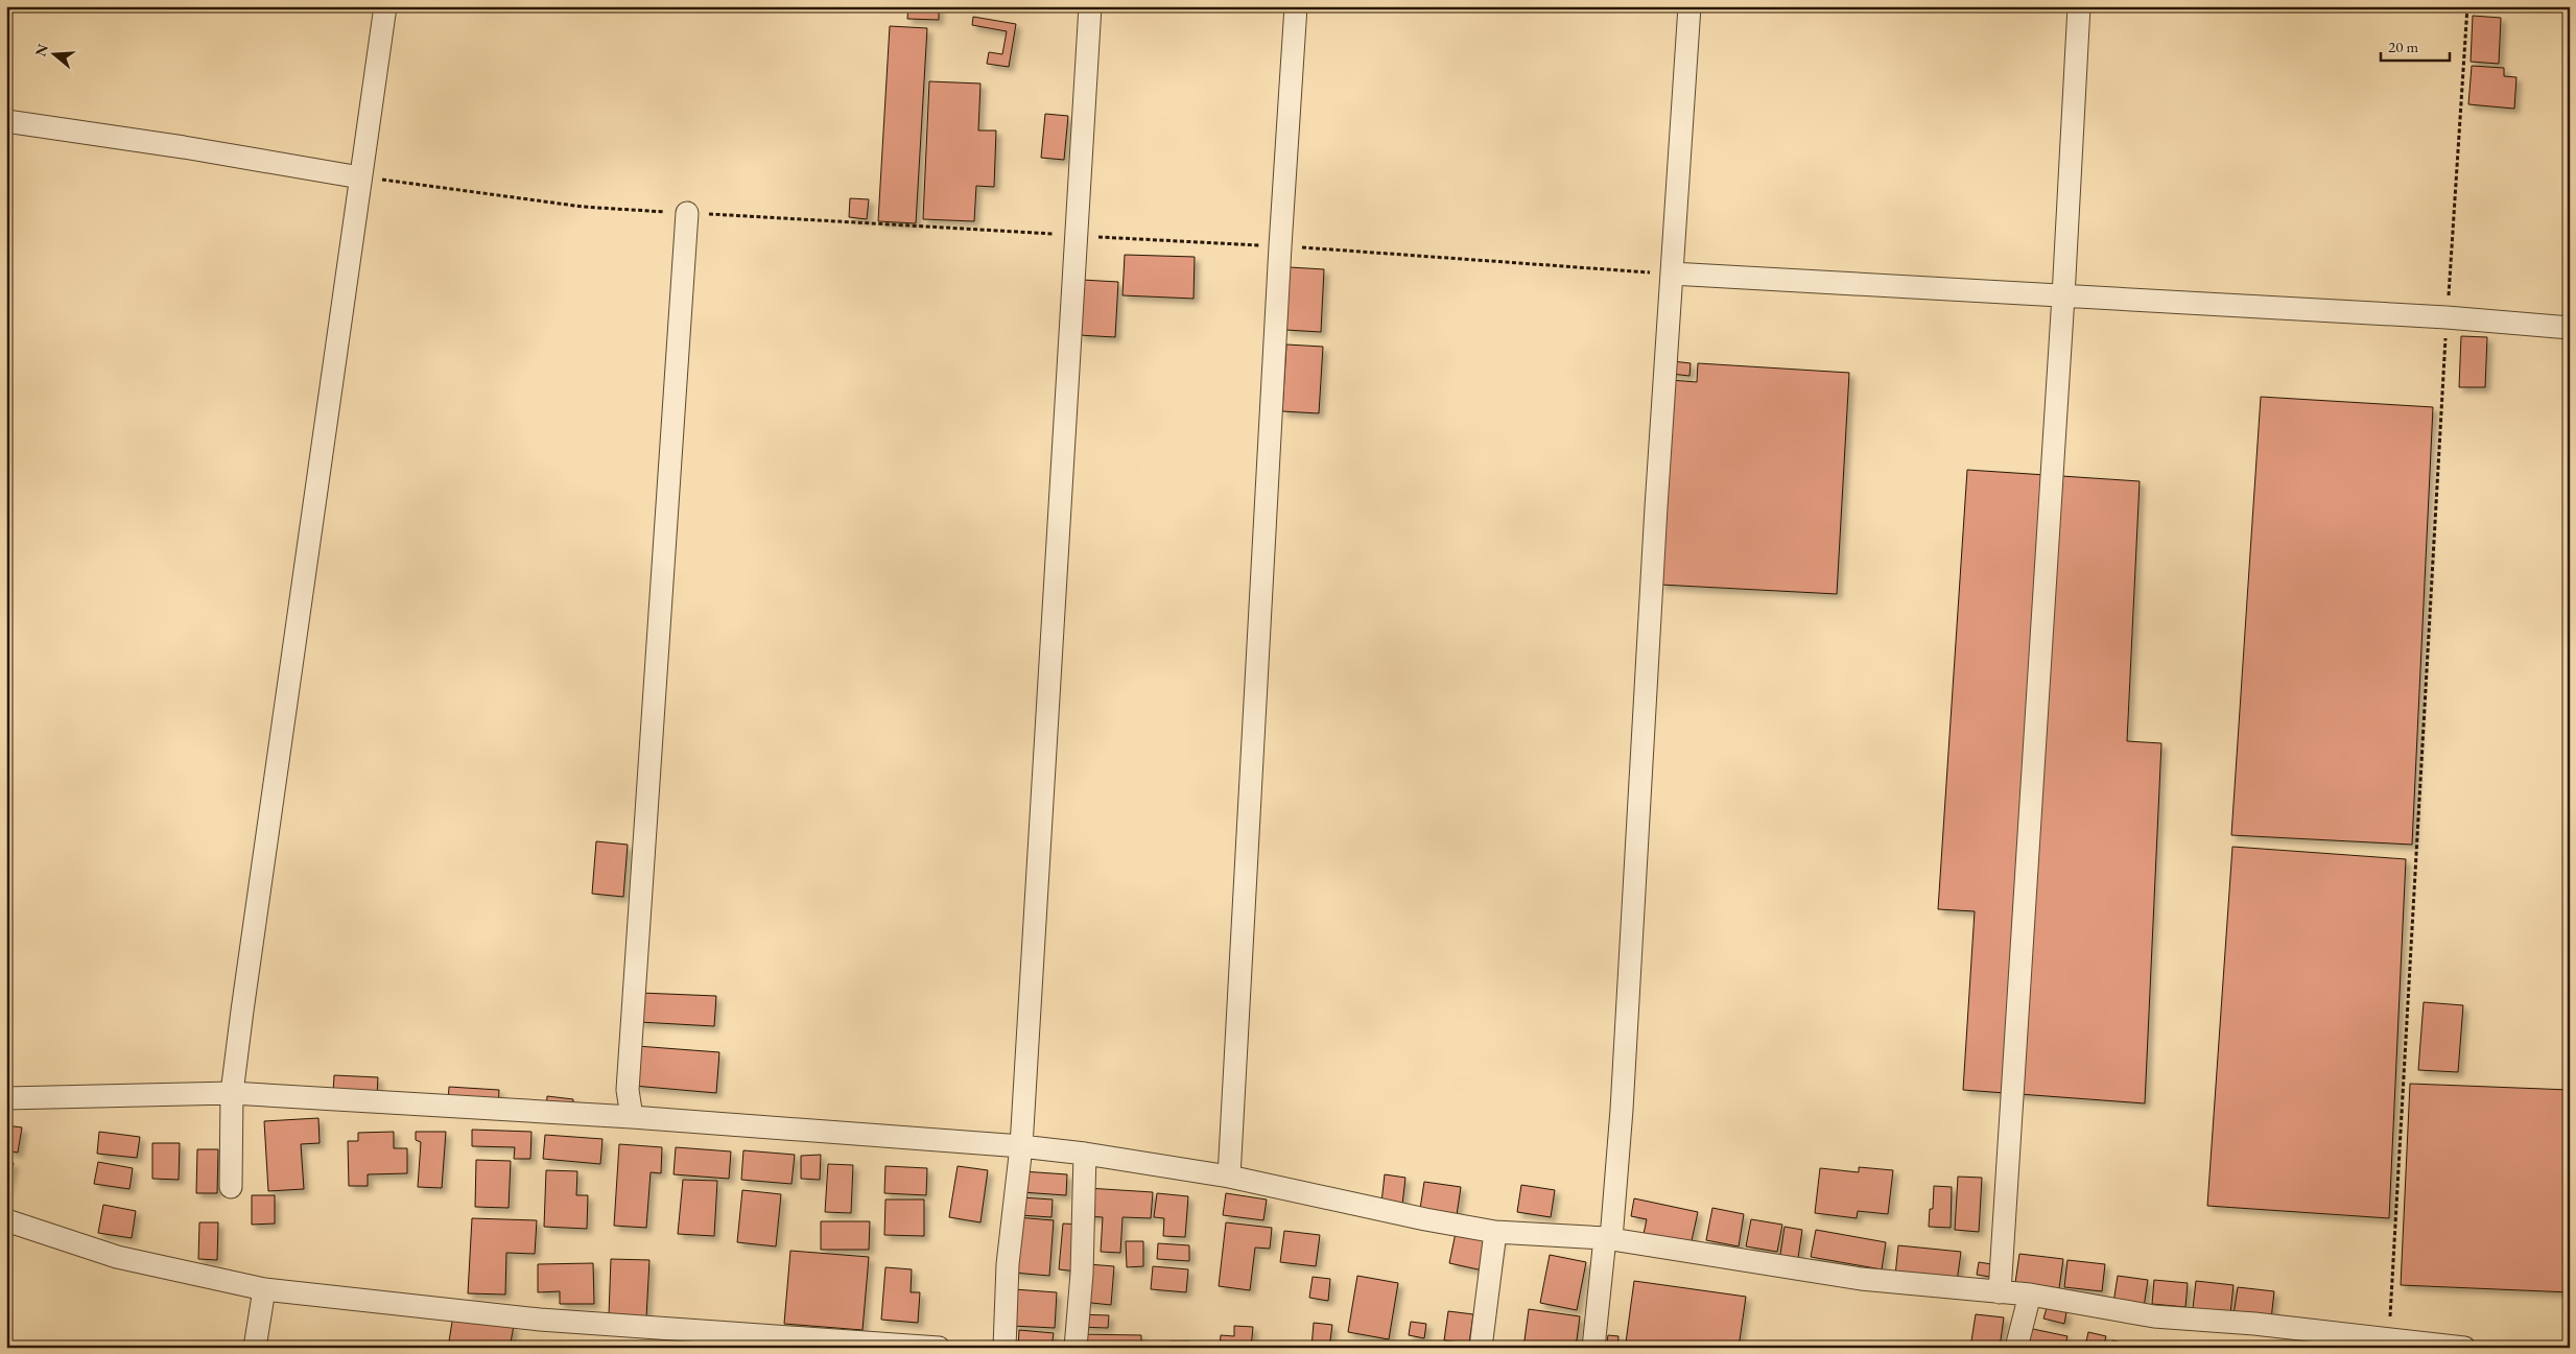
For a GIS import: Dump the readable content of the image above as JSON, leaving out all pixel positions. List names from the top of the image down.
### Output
{
  "scale_bar": "20 m",
  "north": "left"
}
